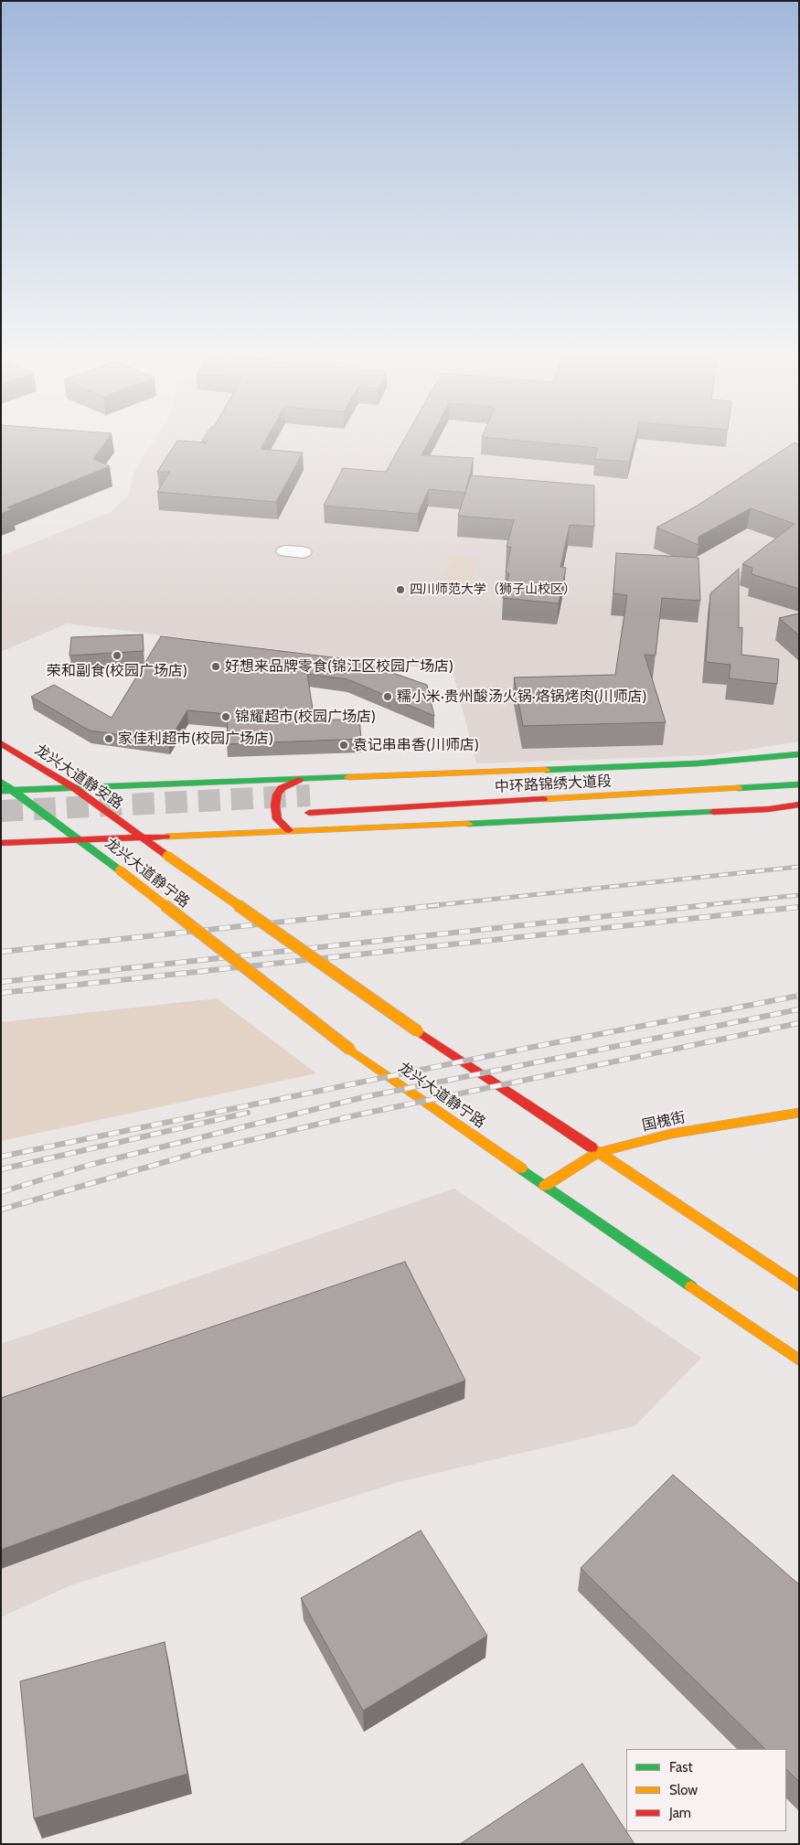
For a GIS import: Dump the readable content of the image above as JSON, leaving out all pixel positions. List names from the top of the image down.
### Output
{
  "streets": {
    "main road": [
      "龙兴大道静安路",
      "中环路锦绣大道段",
      "龙兴大道静宁路",
      "国槐街"
    ]
  },
  "crossings": [
    ["龙兴大道静安路", "龙兴大道静宁路"],
    ["龙兴大道静宁路", "国槐街"]
  ],
  "places": [
    "四川师范大学（狮子山校区）",
    "荣和副食(校园广场店)",
    "好想来品牌零食(锦江区校园广场店)",
    "糯小米·贵州酸汤火锅·烙锅烤肉(川师店)",
    "锦耀超市(校园广场店)",
    "家佳利超市(校园广场店)",
    "袁记串串香(川师店)"
  ],
  "legend": ["Fast", "Slow", "Jam"]
}
